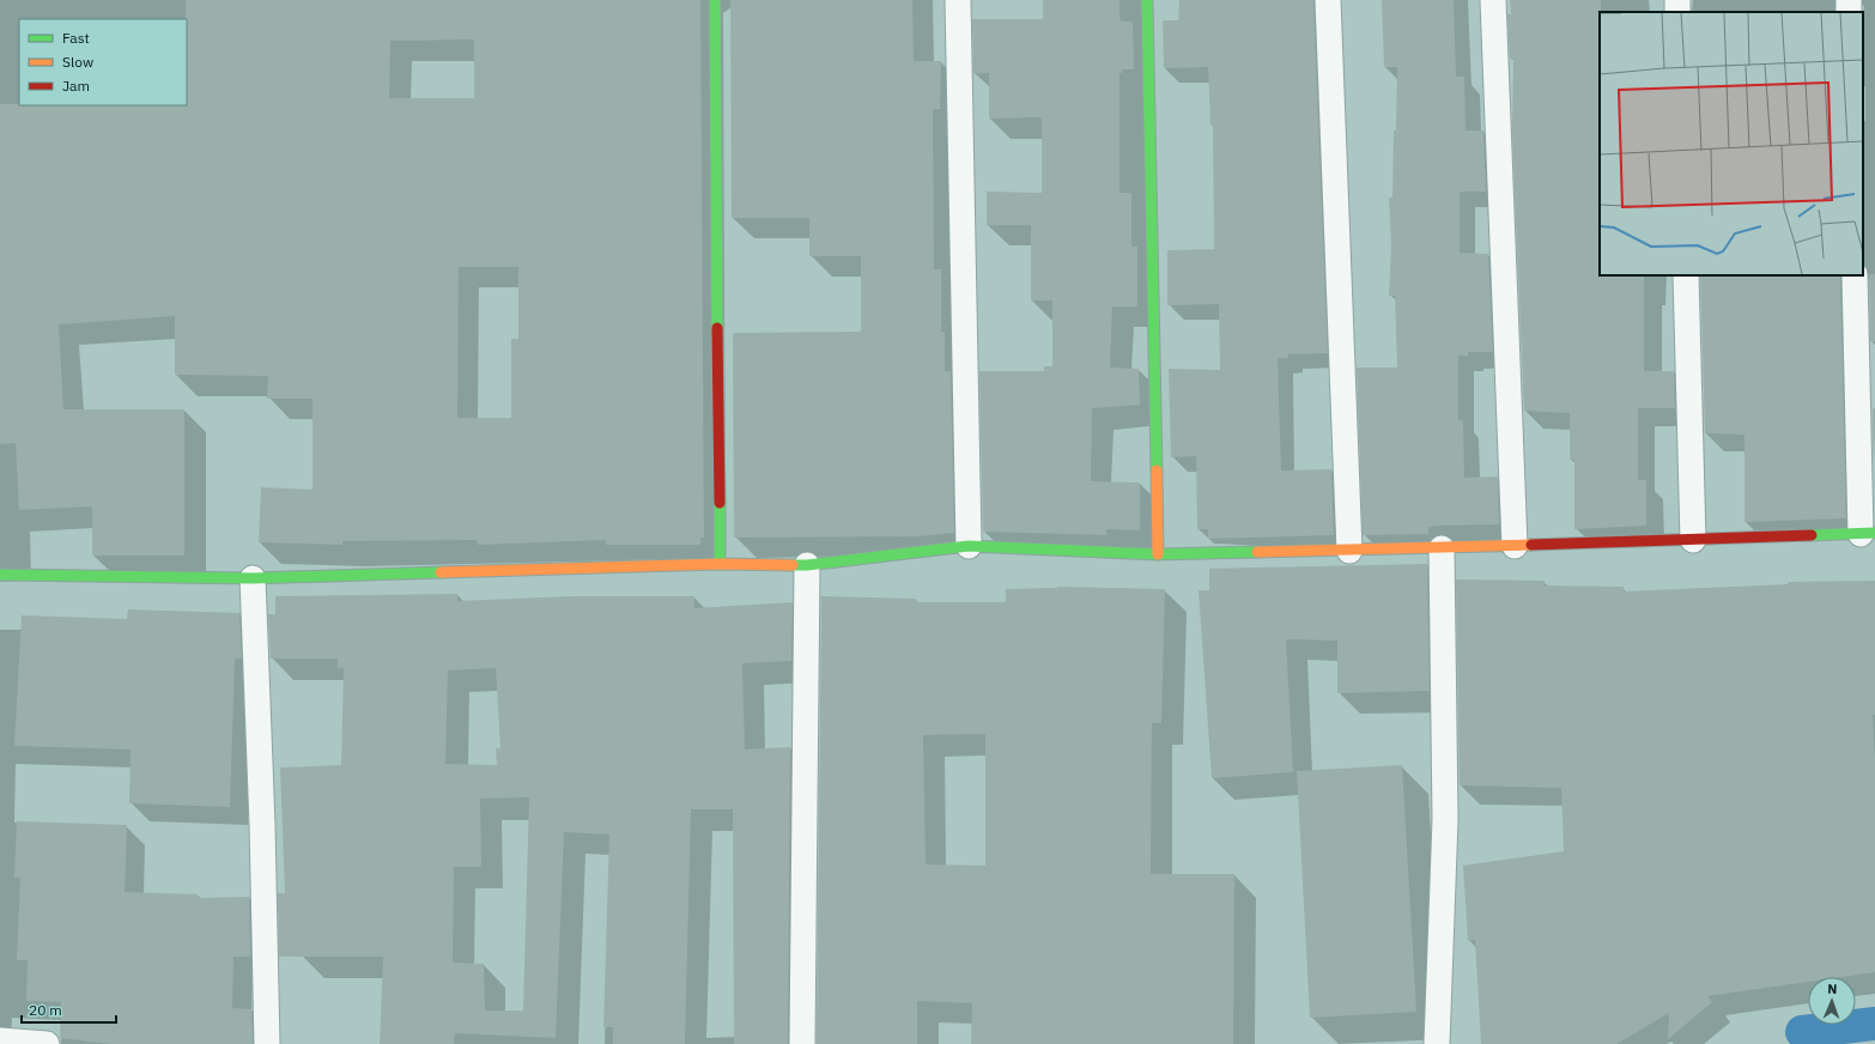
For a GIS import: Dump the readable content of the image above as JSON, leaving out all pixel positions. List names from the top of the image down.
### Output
{
  "legend": ["Fast", "Slow", "Jam"],
  "scale_bar": "20 m",
  "north": "top"
}
